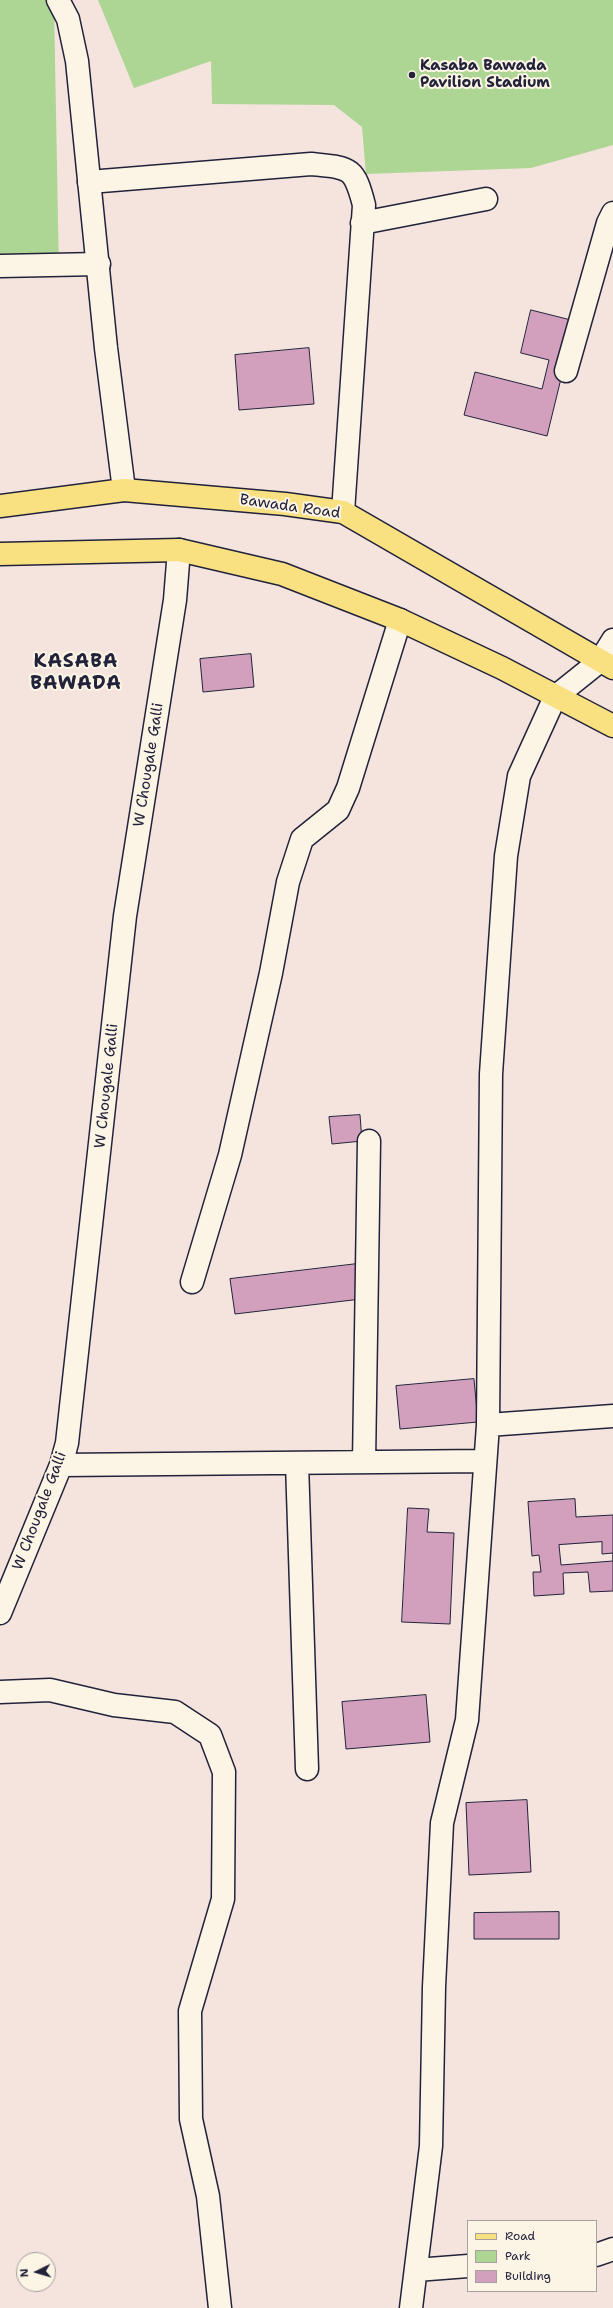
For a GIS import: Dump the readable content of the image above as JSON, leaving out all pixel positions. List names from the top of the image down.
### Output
{
  "streets": {
    "main road": ["Bawada Road"],
    "street": ["W Chougale Galli"]
  },
  "districts": ["KASABA BAWADA"],
  "places": ["Kasaba Bawada Pavilion Stadium"],
  "legend": ["Road", "Park", "Building"],
  "north": "left"
}
